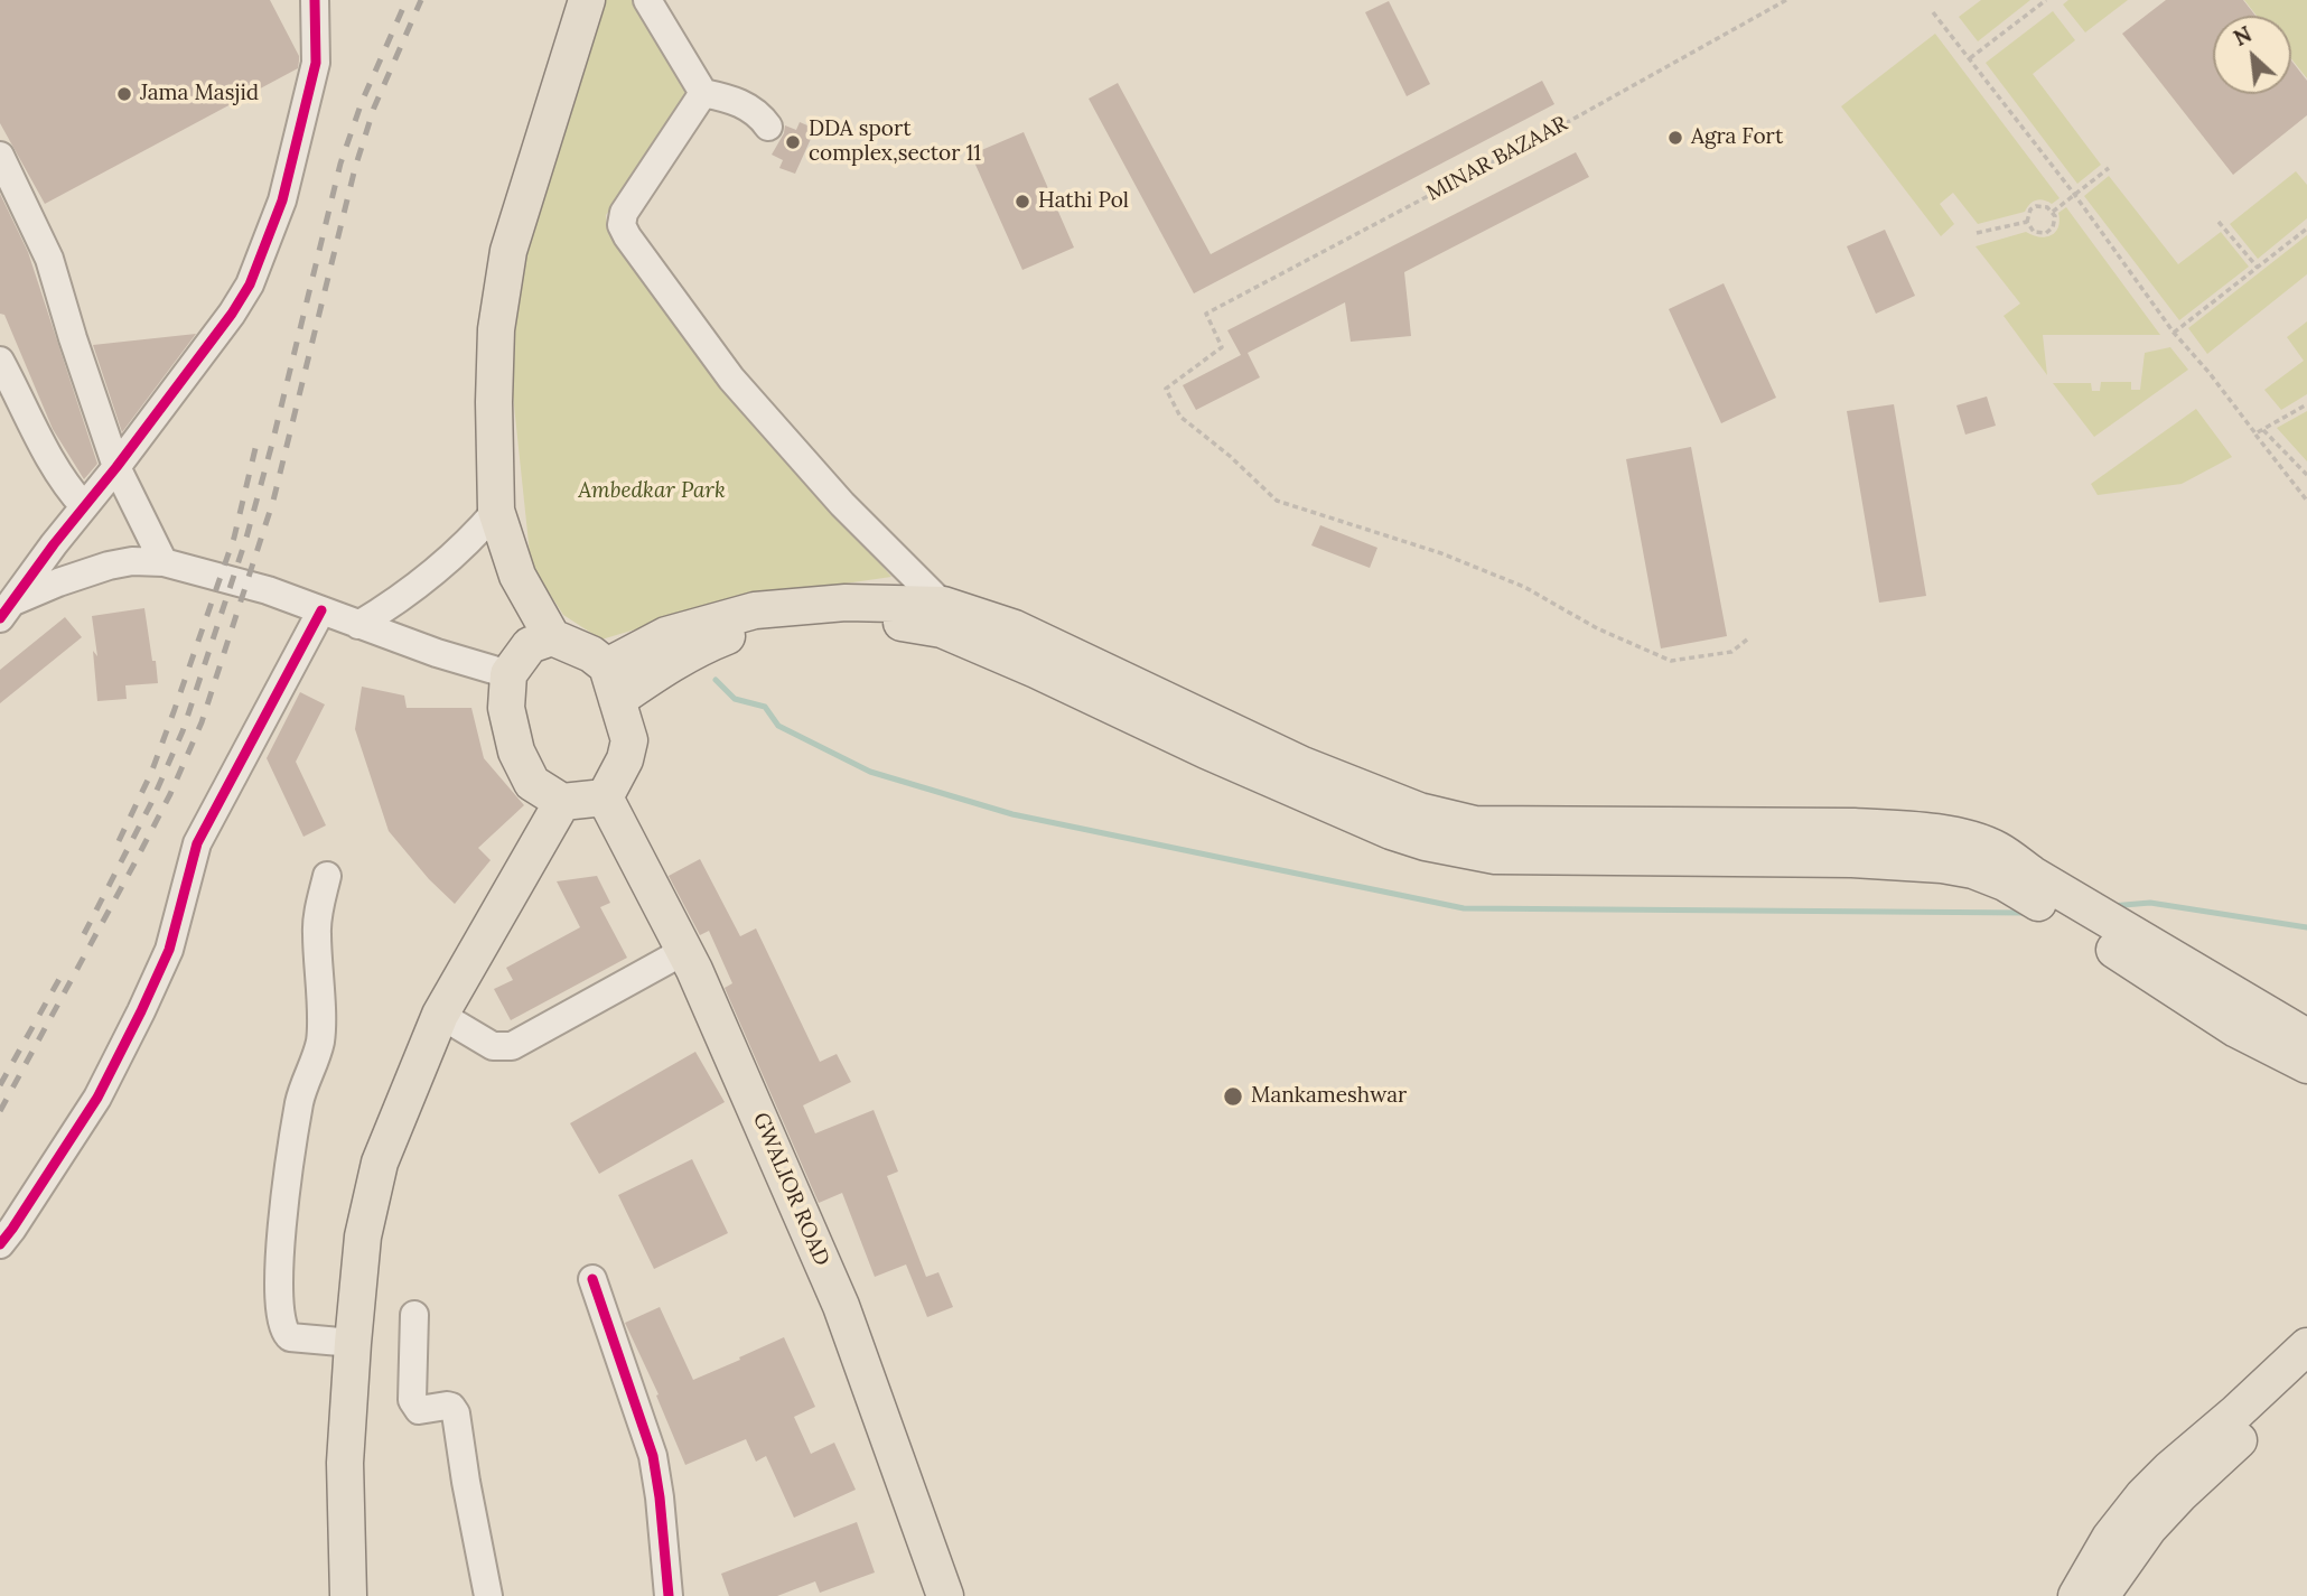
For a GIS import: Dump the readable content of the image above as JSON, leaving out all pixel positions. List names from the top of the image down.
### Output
{
  "streets": {
    "main road": ["GWALIOR ROAD"],
    "path": ["MINAR BAZAAR"]
  },
  "parks": ["Ambedkar Park"],
  "places": [
    "Jama Masjid",
    "Agra Fort",
    "DDA sport complex,sector 11",
    "Hathi Pol",
    "Mankameshwar"
  ],
  "north": "top left"
}
